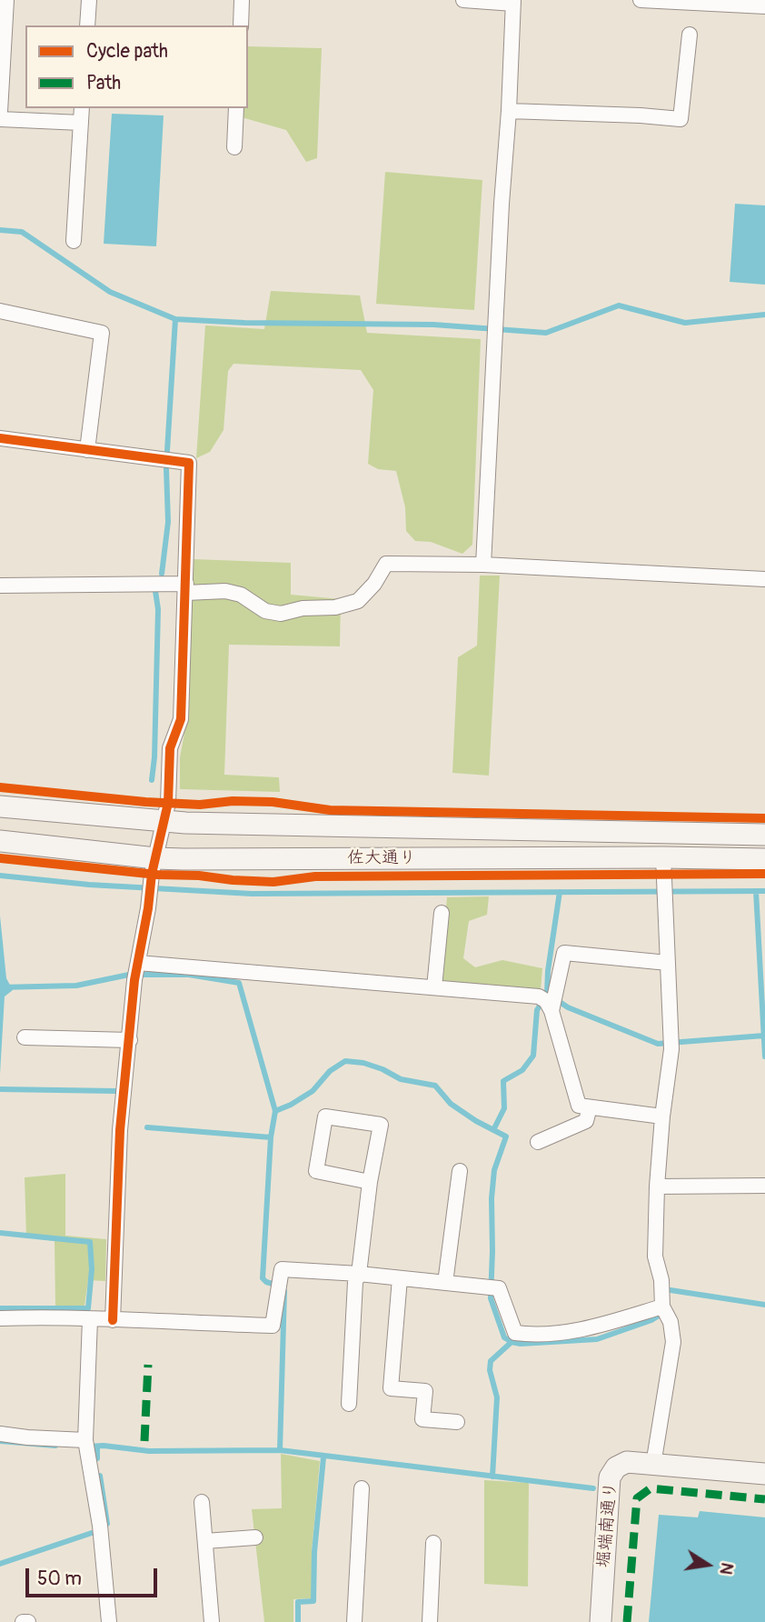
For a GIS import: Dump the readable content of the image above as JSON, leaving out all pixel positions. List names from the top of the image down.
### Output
{
  "streets": {
    "main road": ["佐大通り", "堀端南通り"]
  },
  "legend": ["Cycle path", "Path"],
  "scale_bar": "50 m",
  "north": "right"
}
